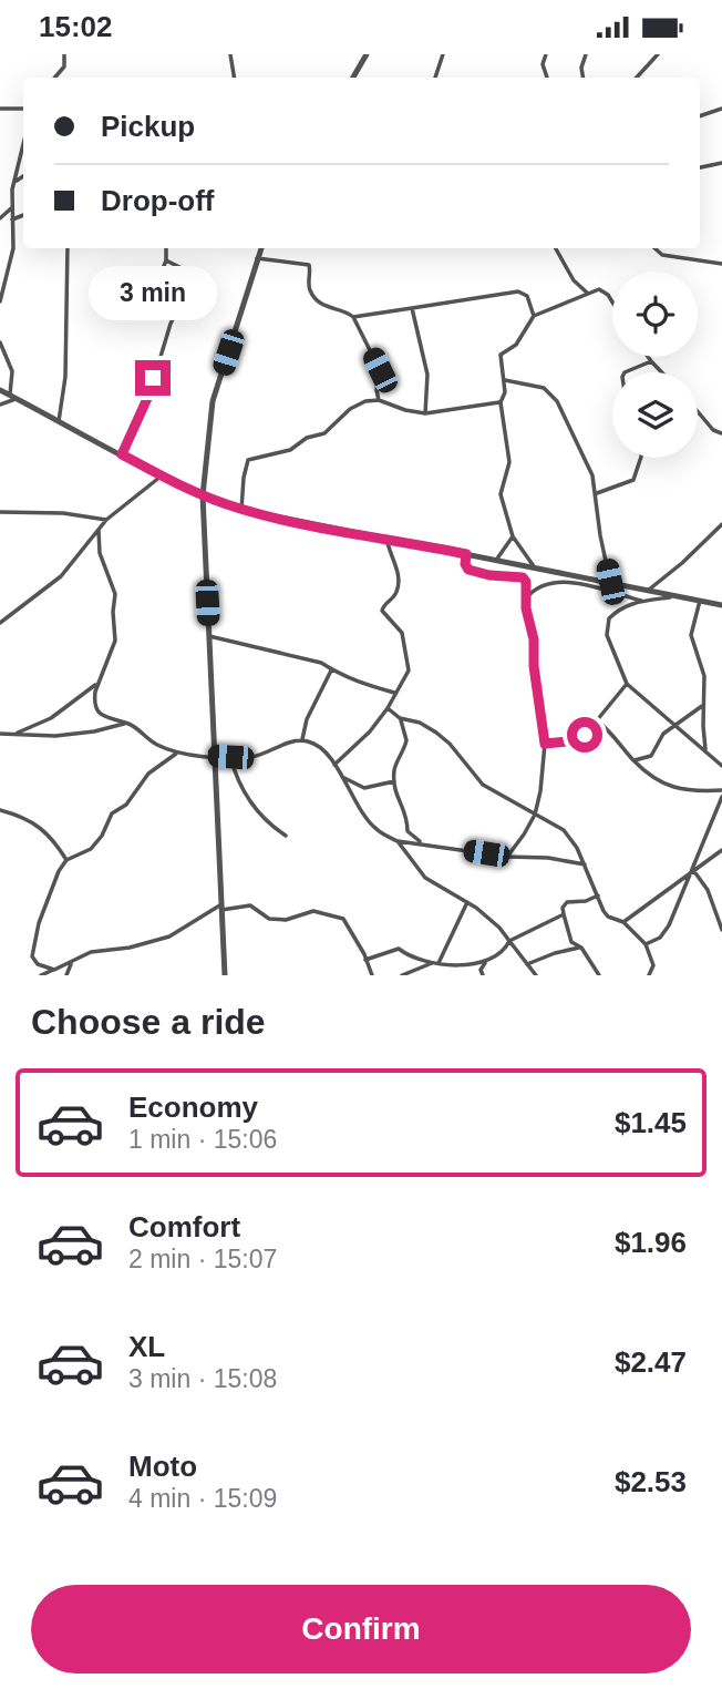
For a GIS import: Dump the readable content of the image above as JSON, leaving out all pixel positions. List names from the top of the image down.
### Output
{
  "page": {
    "status": "15:02",
    "banner": ["Pickup", "Drop-off"],
    "bubble": "3 min",
    "heading": "Choose a ride",
    "list": [
      {
        "name": "Economy",
        "note": "1 min · 15:06",
        "value": "$1.45"
      },
      {
        "name": "Comfort",
        "note": "2 min · 15:07",
        "value": "$1.96"
      },
      {
        "name": "XL",
        "note": "3 min · 15:08",
        "value": "$2.47"
      },
      {
        "name": "Moto",
        "note": "4 min · 15:09",
        "value": "$2.53"
      }
    ],
    "buttons": "Confirm"
  }
}
